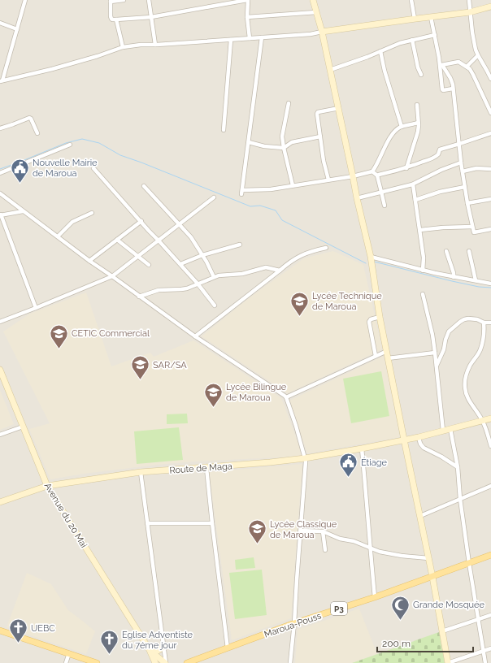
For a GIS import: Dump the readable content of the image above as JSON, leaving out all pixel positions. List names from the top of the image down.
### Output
{
  "streets": {
    "main road": [
      "Route de Maga",
      "Avenue du 20 Mai",
      "P3",
      "Maroua-Pouss"
    ]
  },
  "crossings": [
    ["Route de Maga", "Avenue du 20 Mai"]
  ],
  "places": {
    "public building": ["Nouvelle Mairie de Maroua", "Étiage"],
    "school or university": [
      "Lycée Technique de Maroua",
      "CETIC Commercial",
      "SAR/SA",
      "Lycée Bilingue de Maroua",
      "Lycée Classique de Maroua"
    ],
    "mosque": ["Grande Mosquée"],
    "church": ["UEBC", "Eglise Adventiste du 7éme jour"]
  },
  "scale_bar": "200 m"
}
